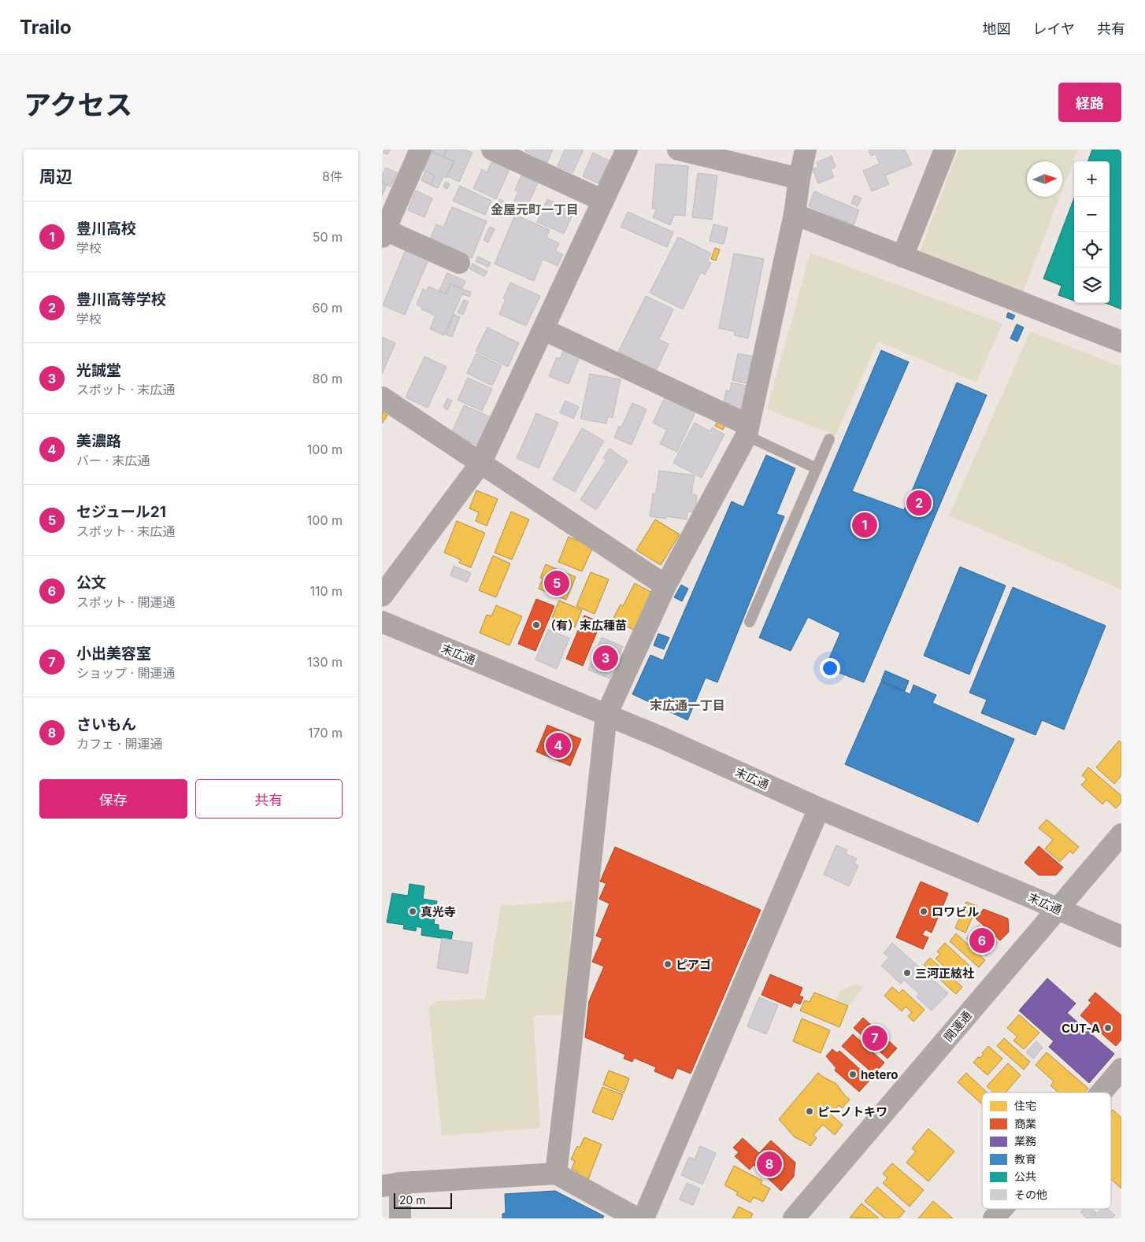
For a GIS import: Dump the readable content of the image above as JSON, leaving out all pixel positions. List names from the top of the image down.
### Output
{
  "streets": {
    "street": ["末広通", "開運通"]
  },
  "crossings": [
    ["末広通", "開運通"]
  ],
  "districts": ["金屋元町一丁目", "末広通一丁目"],
  "places": [
    "（有）末広種苗",
    "真光寺",
    "ロワビル",
    "ピアゴ",
    "三河正絃社",
    "CUT-A",
    "hetero",
    "ピーノトキワ"
  ],
  "legend": [
    "住宅",
    "商業",
    "業務",
    "教育",
    "公共",
    "その他"
  ],
  "scale_bar": "20 m",
  "north": "right",
  "page": {
    "header": "Trailo",
    "nav": ["地図", "レイヤ", "共有"],
    "title": "アクセス",
    "buttons": [
      "経路",
      ["保存", "共有"]
    ],
    "heading": ["周辺", "8件"],
    "map_buttons": ["+", "−"],
    "list": [
      {
        "mark": "1",
        "name": "豊川高校",
        "note": "学校",
        "value": "50 m"
      },
      {
        "mark": "2",
        "name": "豊川高等学校",
        "note": "学校",
        "value": "60 m"
      },
      {
        "mark": "3",
        "name": "光誠堂",
        "note": "スポット · 末広通",
        "value": "80 m"
      },
      {
        "mark": "4",
        "name": "美濃路",
        "note": "バー · 末広通",
        "value": "100 m"
      },
      {
        "mark": "5",
        "name": "セジュール21",
        "note": "スポット · 末広通",
        "value": "100 m"
      },
      {
        "mark": "6",
        "name": "公文",
        "note": "スポット · 開運通",
        "value": "110 m"
      },
      {
        "mark": "7",
        "name": "小出美容室",
        "note": "ショップ · 開運通",
        "value": "130 m"
      },
      {
        "mark": "8",
        "name": "さいもん",
        "note": "カフェ · 開運通",
        "value": "170 m"
      }
    ],
    "pins": [
      "2",
      "1",
      "5",
      "3",
      "4",
      "6",
      "7",
      "8"
    ],
    "scale": "20 m"
  }
}
